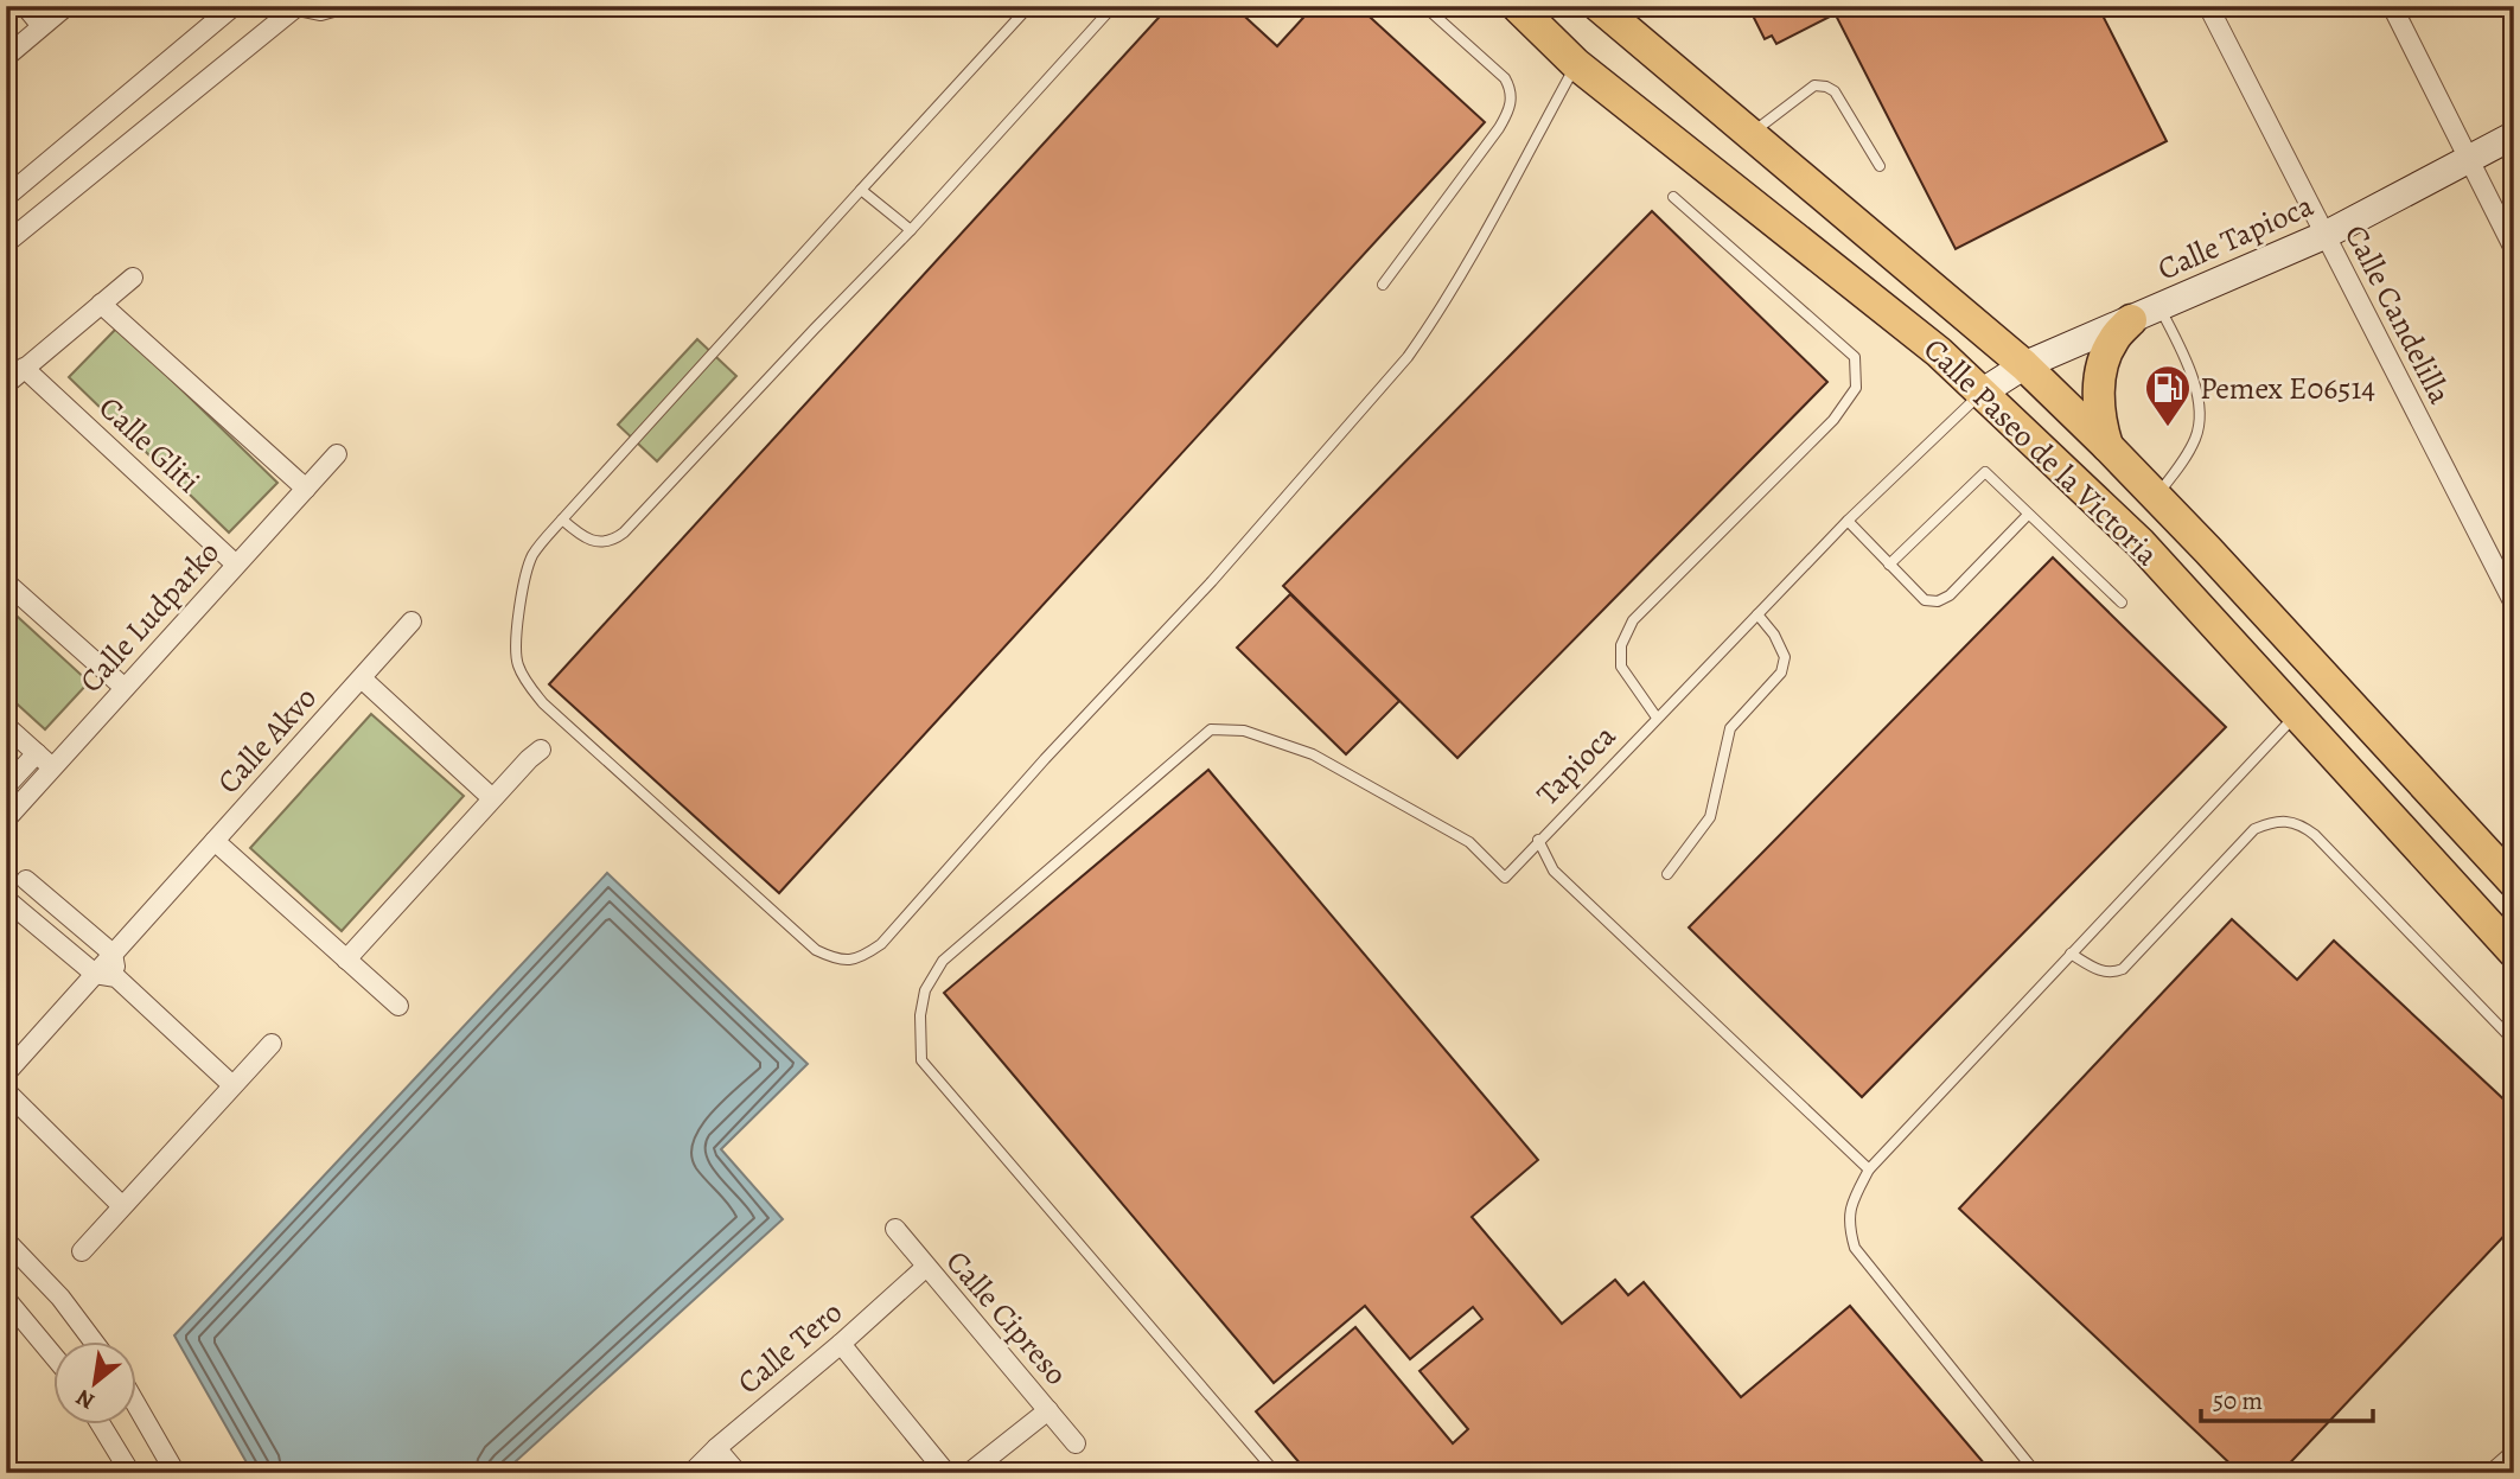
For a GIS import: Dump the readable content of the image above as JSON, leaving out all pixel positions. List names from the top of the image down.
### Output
{
  "streets": {
    "main road": ["Calle Paseo de la Victoria"],
    "street": [
      "Calle Tapioca",
      "Calle Candelilla",
      "Calle Gliti",
      "Calle Ludparko",
      "Calle Akvo",
      "Calle Cipreso",
      "Calle Tero"
    ],
    "lane": ["Tapioca"]
  },
  "crossings": [
    ["Calle Tapioca", "Calle Candelilla"],
    ["Calle Tapioca", "Calle Paseo de la Victoria"],
    ["Calle Tapioca", "Tapioca"],
    ["Calle Gliti", "Calle Ludparko"],
    ["Calle Paseo de la Victoria", "Tapioca"],
    ["Calle Cipreso", "Calle Tero"]
  ],
  "places": {
    "fuel station": ["Pemex E06514"]
  },
  "scale_bar": "50 m",
  "north": "bottom left"
}
